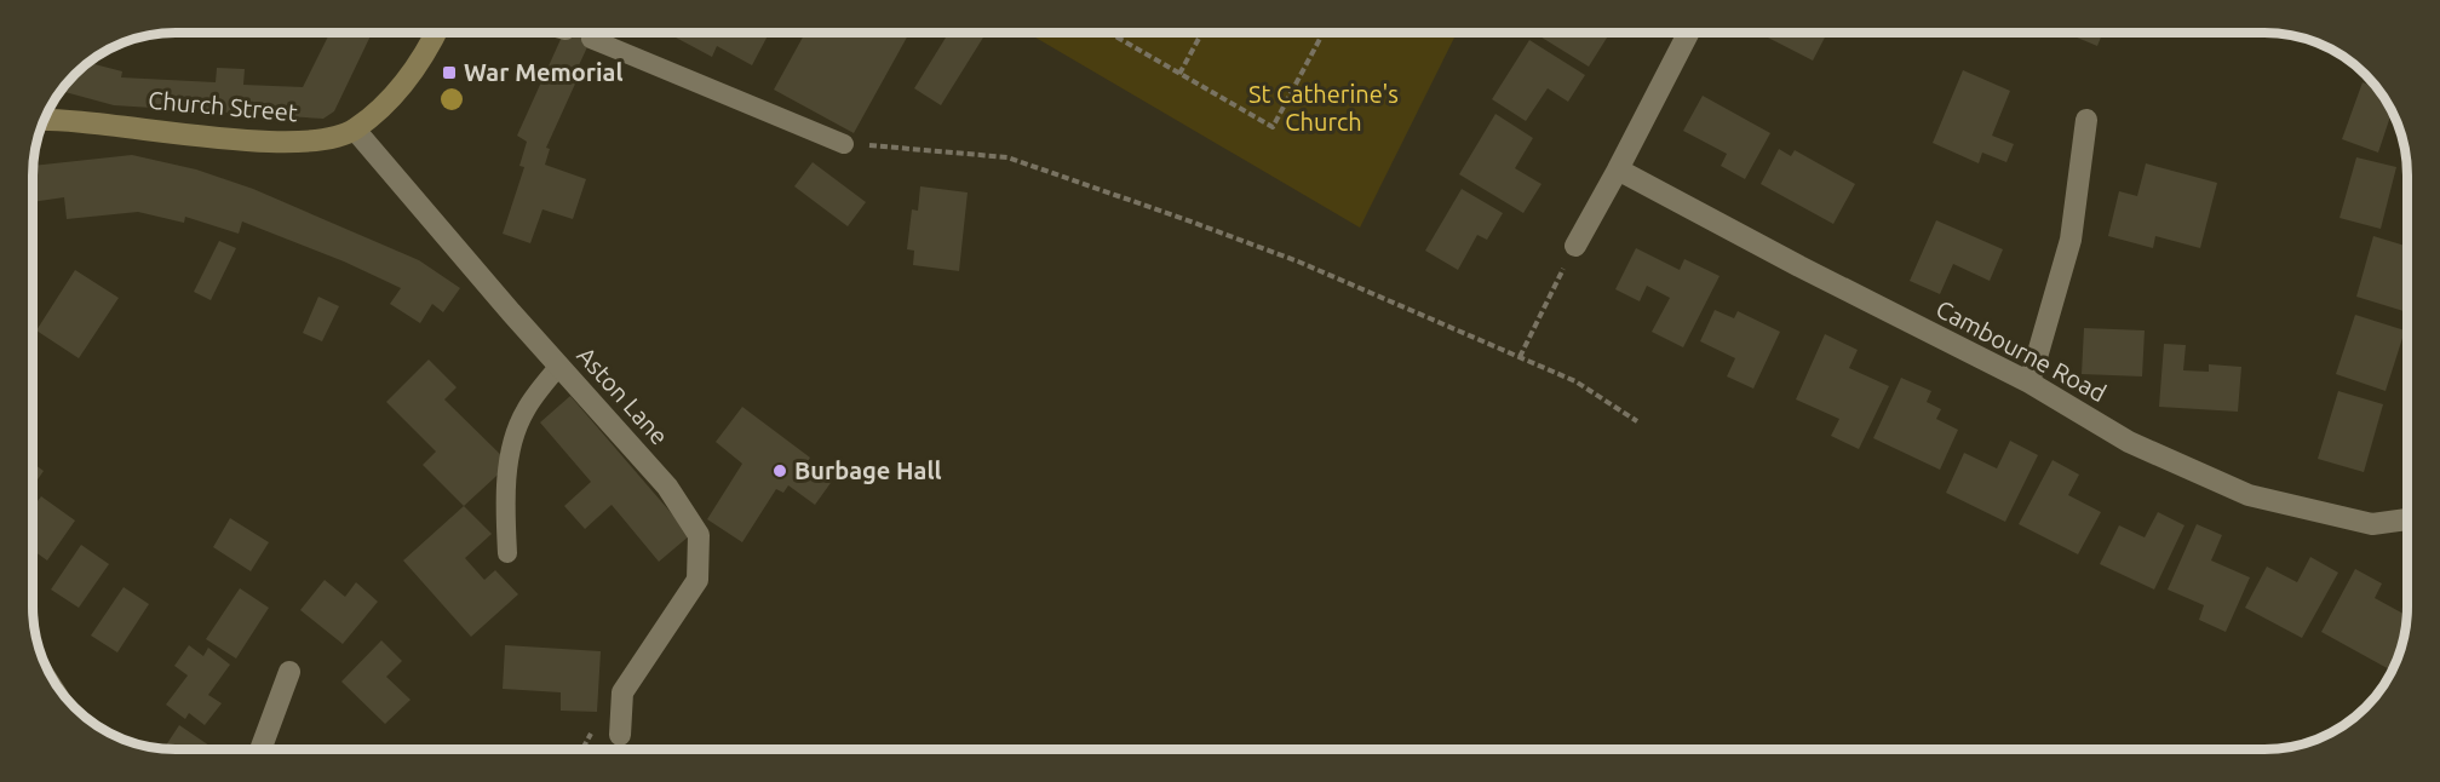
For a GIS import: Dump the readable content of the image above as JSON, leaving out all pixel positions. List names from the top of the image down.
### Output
{
  "streets": {
    "main road": ["Church Street"],
    "street": ["Cambourne Road", "Aston Lane"]
  },
  "crossings": [
    ["Church Street", "Aston Lane"]
  ],
  "parks": ["St Catherine's Church"],
  "places": {
    "transit": ["War Memorial"],
    "other": ["Burbage Hall"]
  }
}
